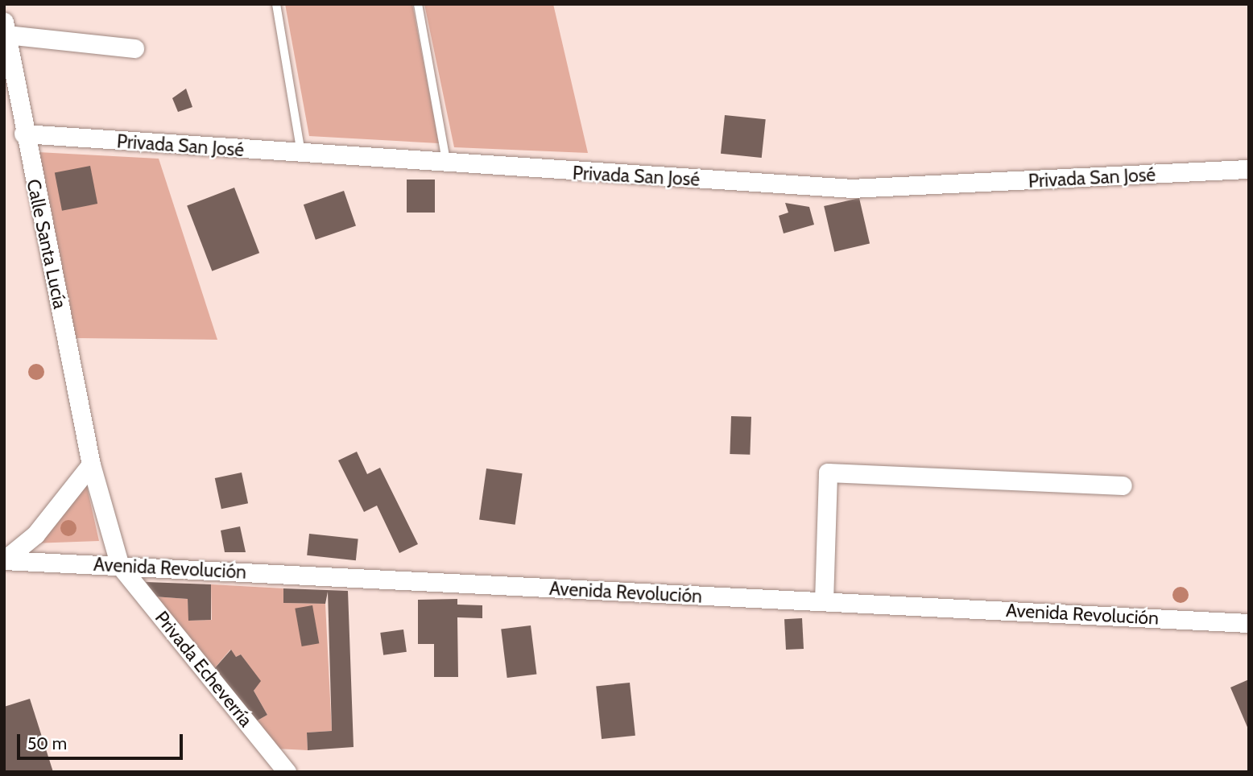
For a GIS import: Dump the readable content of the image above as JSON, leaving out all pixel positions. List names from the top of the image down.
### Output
{
  "streets": {
    "street": [
      "Privada San José",
      "Calle Santa Lucía",
      "Avenida Revolución",
      "Privada Echeverría"
    ]
  },
  "crossings": [
    ["Privada San José", "Calle Santa Lucía"],
    ["Calle Santa Lucía", "Avenida Revolución"],
    ["Calle Santa Lucía", "Privada Echeverría"],
    ["Avenida Revolución", "Privada Echeverría"]
  ],
  "scale_bar": "50 m"
}
